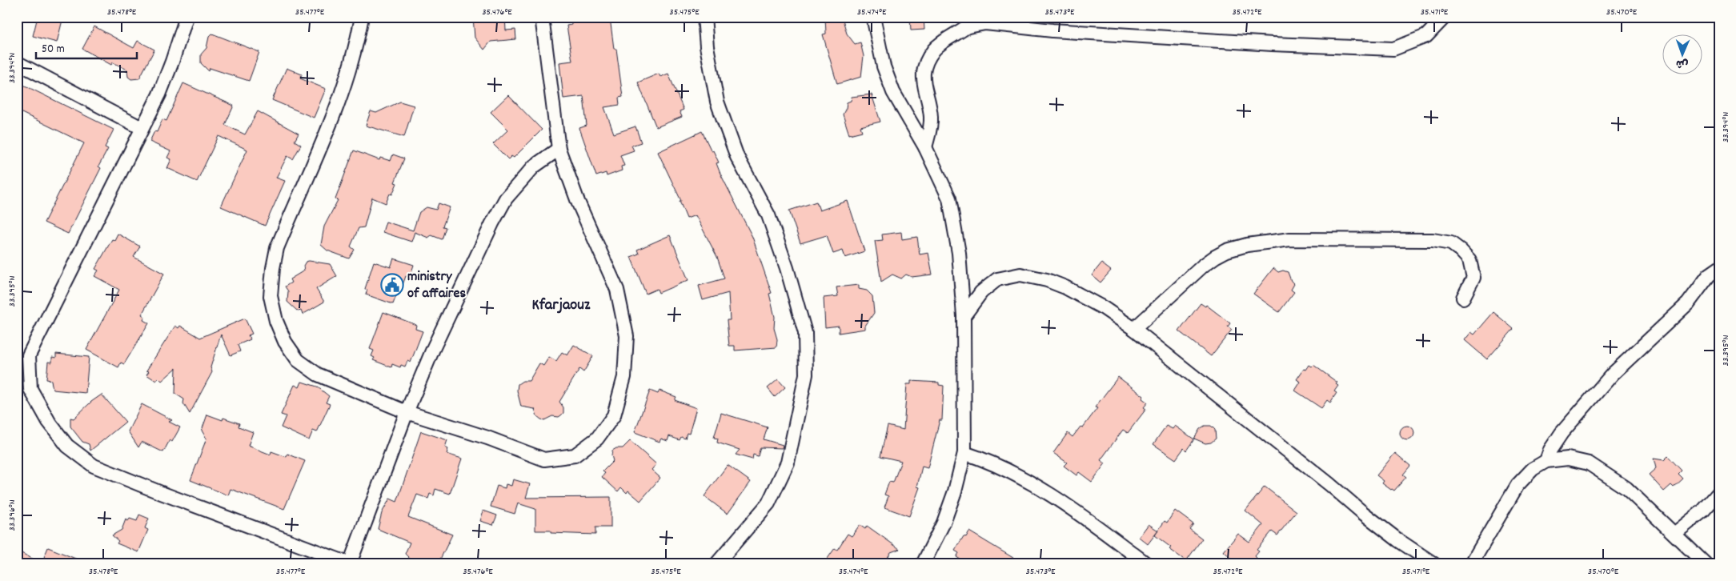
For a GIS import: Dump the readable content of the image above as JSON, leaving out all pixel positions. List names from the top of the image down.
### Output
{
  "districts": ["Kfarjaouz"],
  "places": {
    "public building": ["ministry of affaires"]
  },
  "scale_bar": "50 m",
  "north": "bottom",
  "coordinates": [
    "35.478°E",
    "35.477°E",
    "35.476°E",
    "35.475°E",
    "35.474°E",
    "35.473°E",
    "35.472°E",
    "35.471°E",
    "35.470°E",
    "33.394°N",
    "33.395°N",
    "33.396°N"
  ]
}
